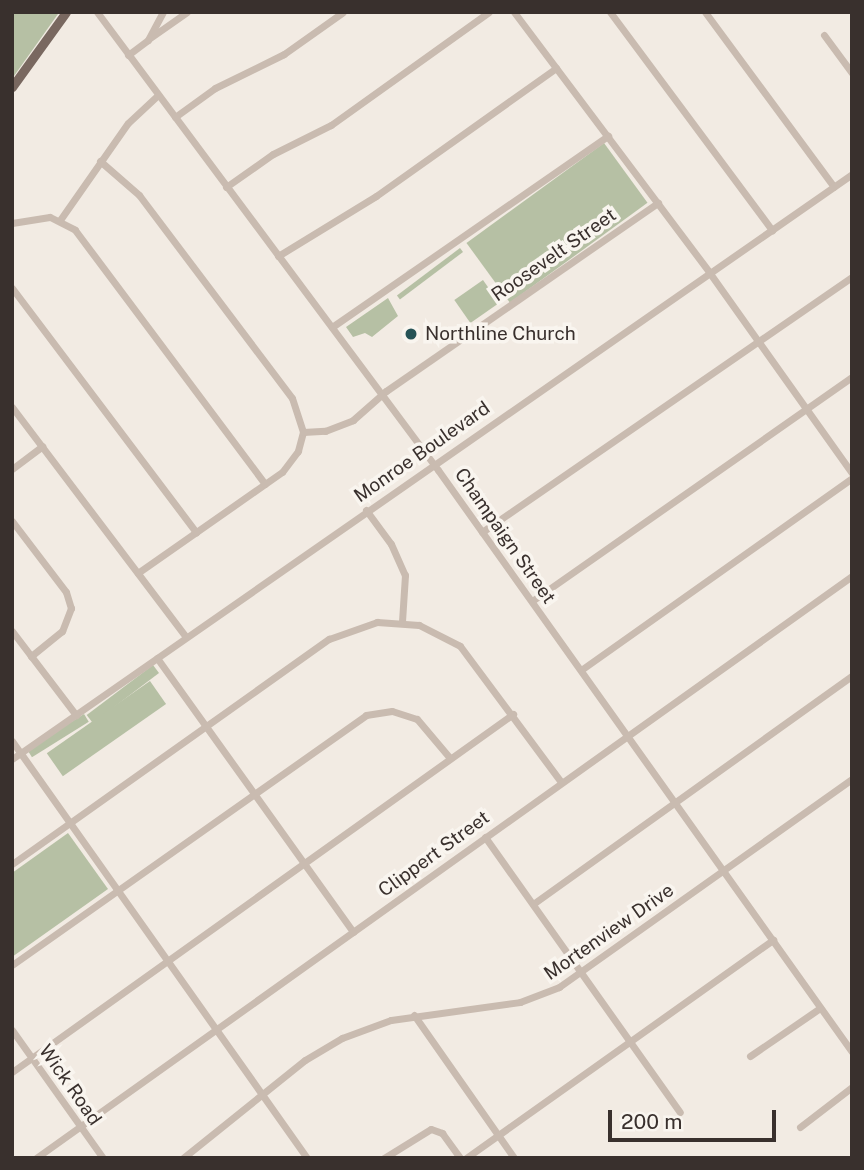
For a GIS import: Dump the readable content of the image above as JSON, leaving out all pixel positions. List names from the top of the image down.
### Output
{
  "streets": {
    "street": [
      "Roosevelt Street",
      "Monroe Boulevard",
      "Champaign Street",
      "Clippert Street",
      "Mortenview Drive",
      "Wick Road"
    ]
  },
  "crossings": [
    ["Roosevelt Street", "Champaign Street"],
    ["Monroe Boulevard", "Champaign Street"],
    ["Champaign Street", "Clippert Street"],
    ["Champaign Street", "Mortenview Drive"],
    ["Clippert Street", "Wick Road"]
  ],
  "places": ["Northline Church"],
  "scale_bar": "200 m"
}
